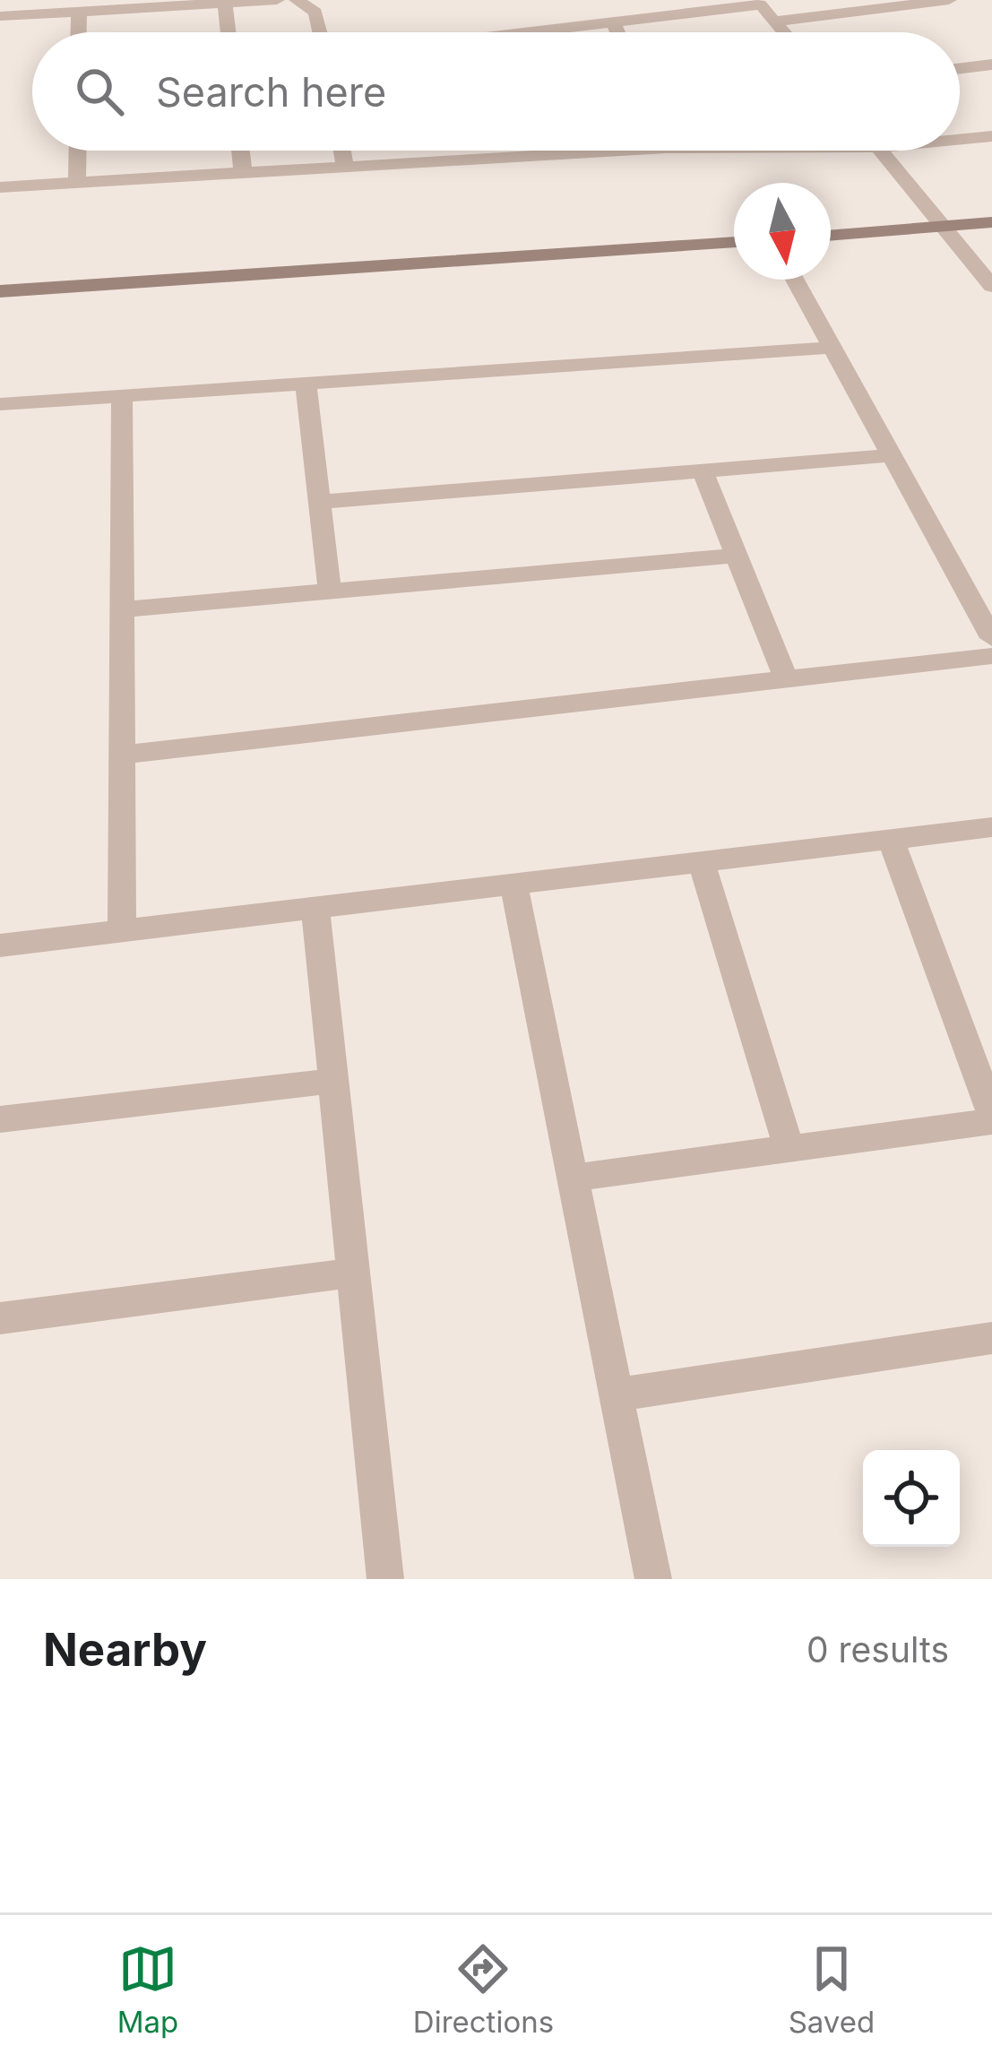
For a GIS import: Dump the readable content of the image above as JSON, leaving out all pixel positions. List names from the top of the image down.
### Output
{
  "north": "bottom",
  "page": {
    "search": "Search here",
    "heading": ["Nearby", "0 results"],
    "nav": ["Map", "Directions", "Saved"]
  }
}
